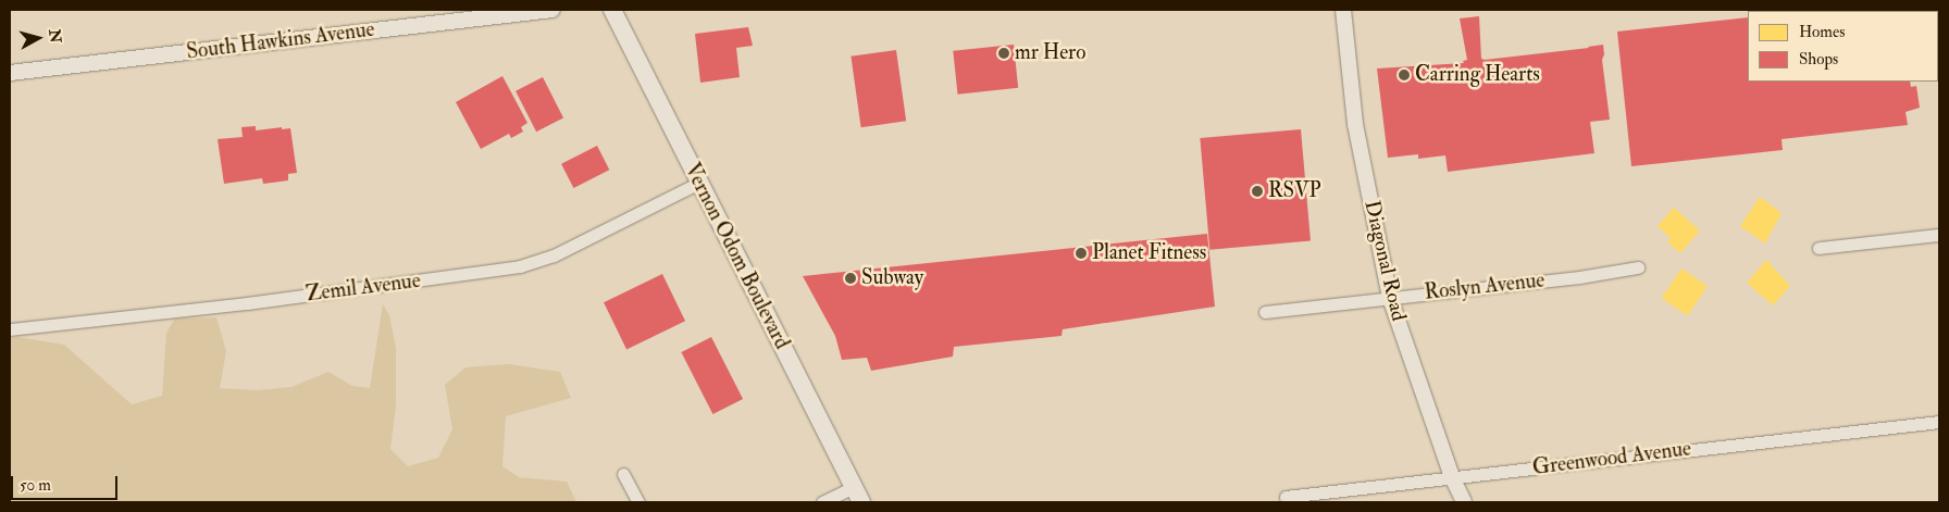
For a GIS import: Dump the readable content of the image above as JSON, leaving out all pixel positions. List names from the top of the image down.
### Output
{
  "streets": {
    "main road": ["Vernon Odom Boulevard"],
    "street": [
      "South Hawkins Avenue",
      "Diagonal Road",
      "Roslyn Avenue",
      "Zemil Avenue",
      "Greenwood Avenue"
    ]
  },
  "crossings": [
    ["Vernon Odom Boulevard", "Zemil Avenue"],
    ["Diagonal Road", "Roslyn Avenue"],
    ["Diagonal Road", "Greenwood Avenue"]
  ],
  "places": [
    "mr Hero",
    "Carring Hearts",
    "RSVP",
    "Planet Fitness",
    "Subway"
  ],
  "legend": ["Homes", "Shops"],
  "scale_bar": "50 m",
  "north": "right"
}
